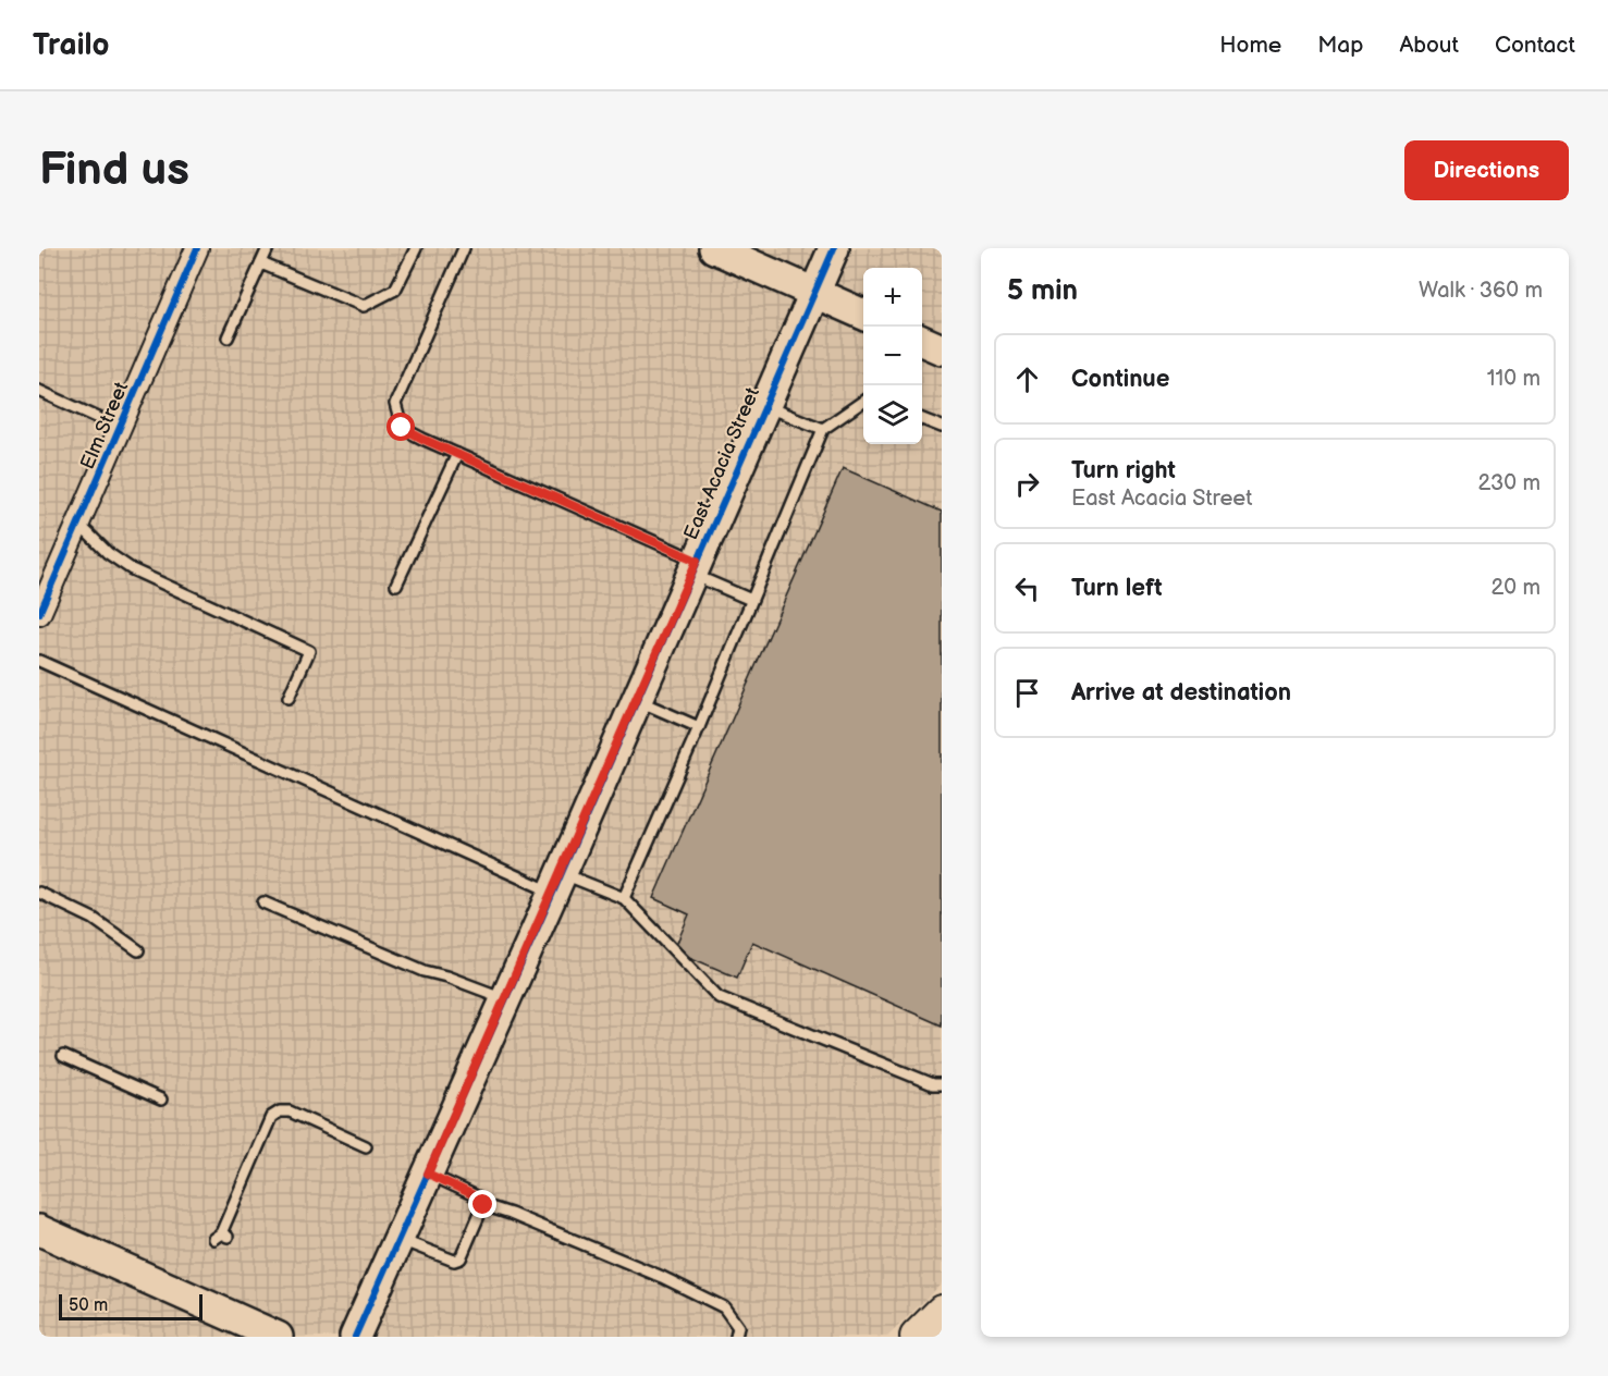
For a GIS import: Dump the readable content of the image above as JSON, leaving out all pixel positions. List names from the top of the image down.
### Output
{
  "streets": {
    "street": ["Elm Street", "East Acacia Street"]
  },
  "scale_bar": "50 m",
  "page": {
    "header": "Trailo",
    "nav": [
      "Home",
      "Map",
      "About",
      "Contact"
    ],
    "buttons": "Directions",
    "title": "Find us",
    "heading": ["5 min", "Walk · 360 m"],
    "map_buttons": ["+", "−"],
    "list": [
      ["Continue", "110 m"],
      ["Turn right", "East Acacia Street", "230 m"],
      ["Turn left", "20 m"],
      "Arrive at destination"
    ],
    "scale": "50 m"
  }
}
